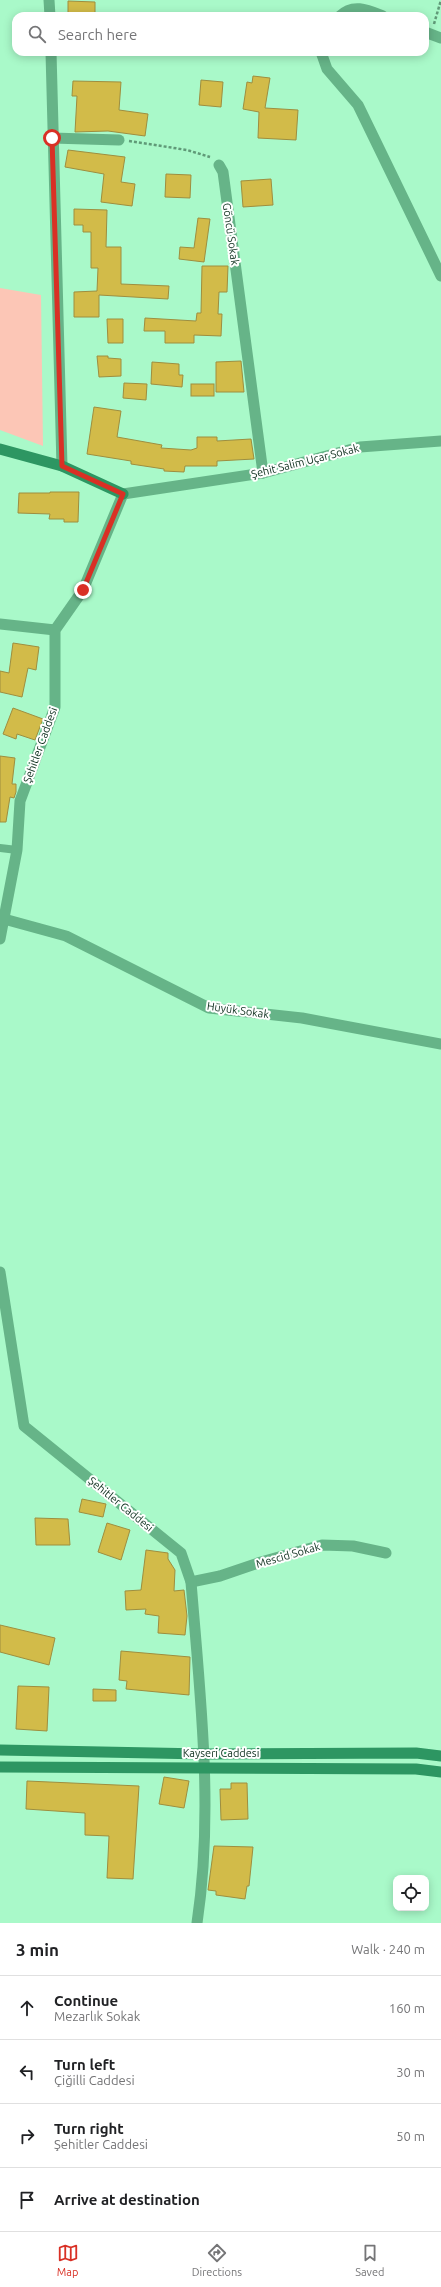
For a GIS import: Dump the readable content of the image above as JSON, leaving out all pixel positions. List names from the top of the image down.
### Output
{
  "streets": {
    "main road": ["Kayseri Caddesi"],
    "street": [
      "Göncü Sokak",
      "Şehit Salim Uçar Sokak",
      "Şehitler Caddesi",
      "Hüyük Sokak",
      "Mescid Sokak"
    ]
  },
  "crossings": [
    ["Göncü Sokak", "Şehit Salim Uçar Sokak"],
    ["Şehitler Caddesi", "Hüyük Sokak"],
    ["Şehitler Caddesi", "Mescid Sokak"],
    ["Şehitler Caddesi", "Kayseri Caddesi"]
  ],
  "page": {
    "search": "Search here",
    "heading": ["3 min", "Walk · 240 m"],
    "list": [
      ["Continue", "Mezarlık Sokak", "160 m"],
      ["Turn left", "Çiğilli Caddesi", "30 m"],
      ["Turn right", "Şehitler Caddesi", "50 m"],
      "Arrive at destination"
    ],
    "nav": ["Map", "Directions", "Saved"]
  }
}
